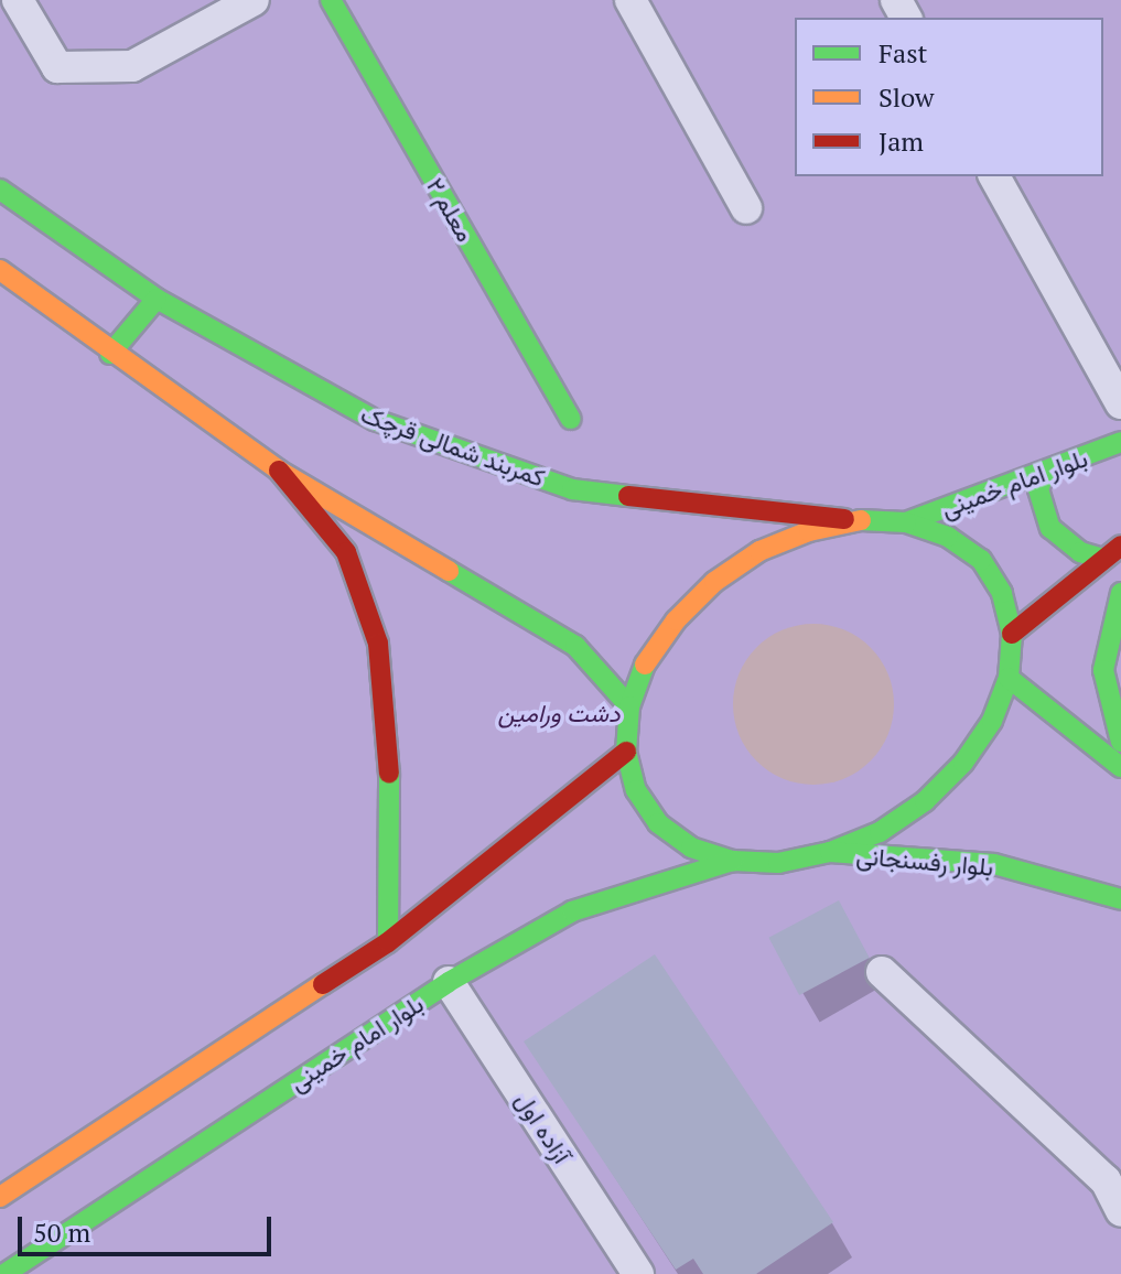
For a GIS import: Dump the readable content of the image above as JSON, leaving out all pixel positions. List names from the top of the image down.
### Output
{
  "streets": {
    "main road": [
      "معلم ۲",
      "کمربند شمالی قرچک",
      "بلوار امام خمینی",
      "بلوار رفسنجانی"
    ],
    "street": ["آزاده اول"]
  },
  "crossings": [
    ["بلوار امام خمینی", "آزاده اول"]
  ],
  "parks": ["دشت ورامین"],
  "legend": ["Fast", "Slow", "Jam"],
  "scale_bar": "50 m"
}
